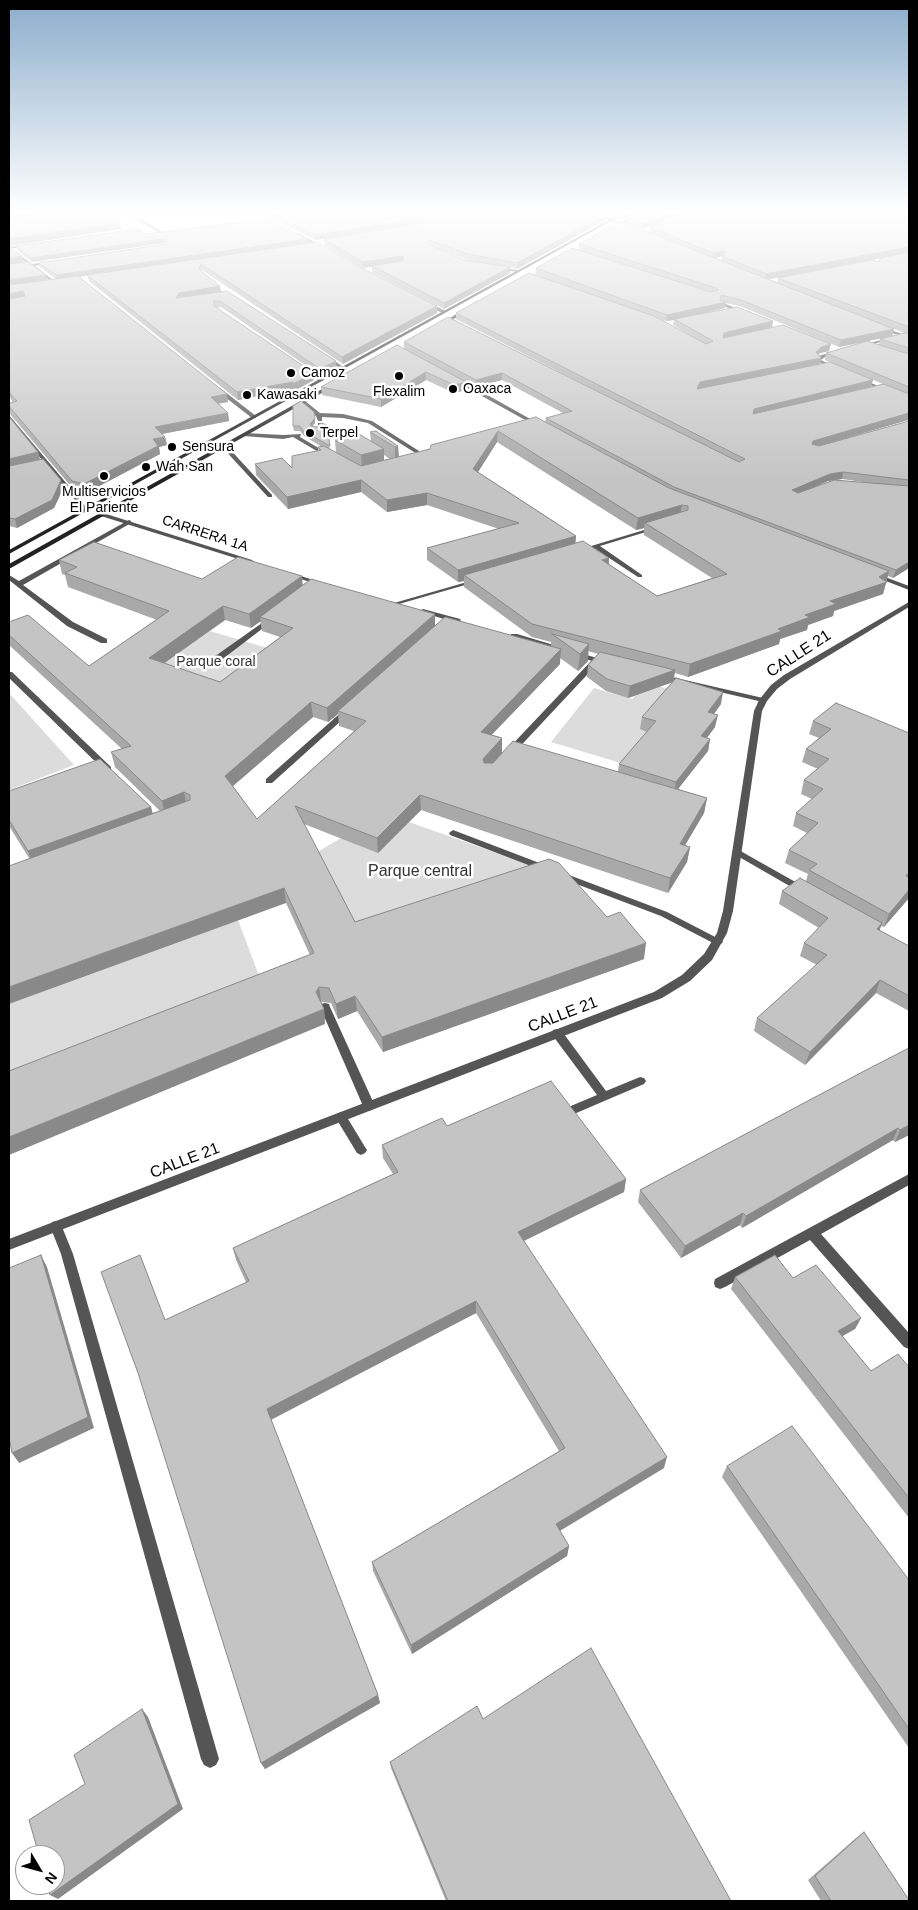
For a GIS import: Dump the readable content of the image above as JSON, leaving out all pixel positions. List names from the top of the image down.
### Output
{
  "streets": {
    "street": ["CARRERA 1A", "CALLE 21"]
  },
  "parks": ["Parque coral", "Parque central"],
  "places": [
    "Camoz",
    "Flexalim",
    "Oaxaca",
    "Kawasaki",
    "Terpel",
    "Sensura",
    "Wah San",
    "Multiservicios El Pariente"
  ],
  "north": "bottom right"
}
